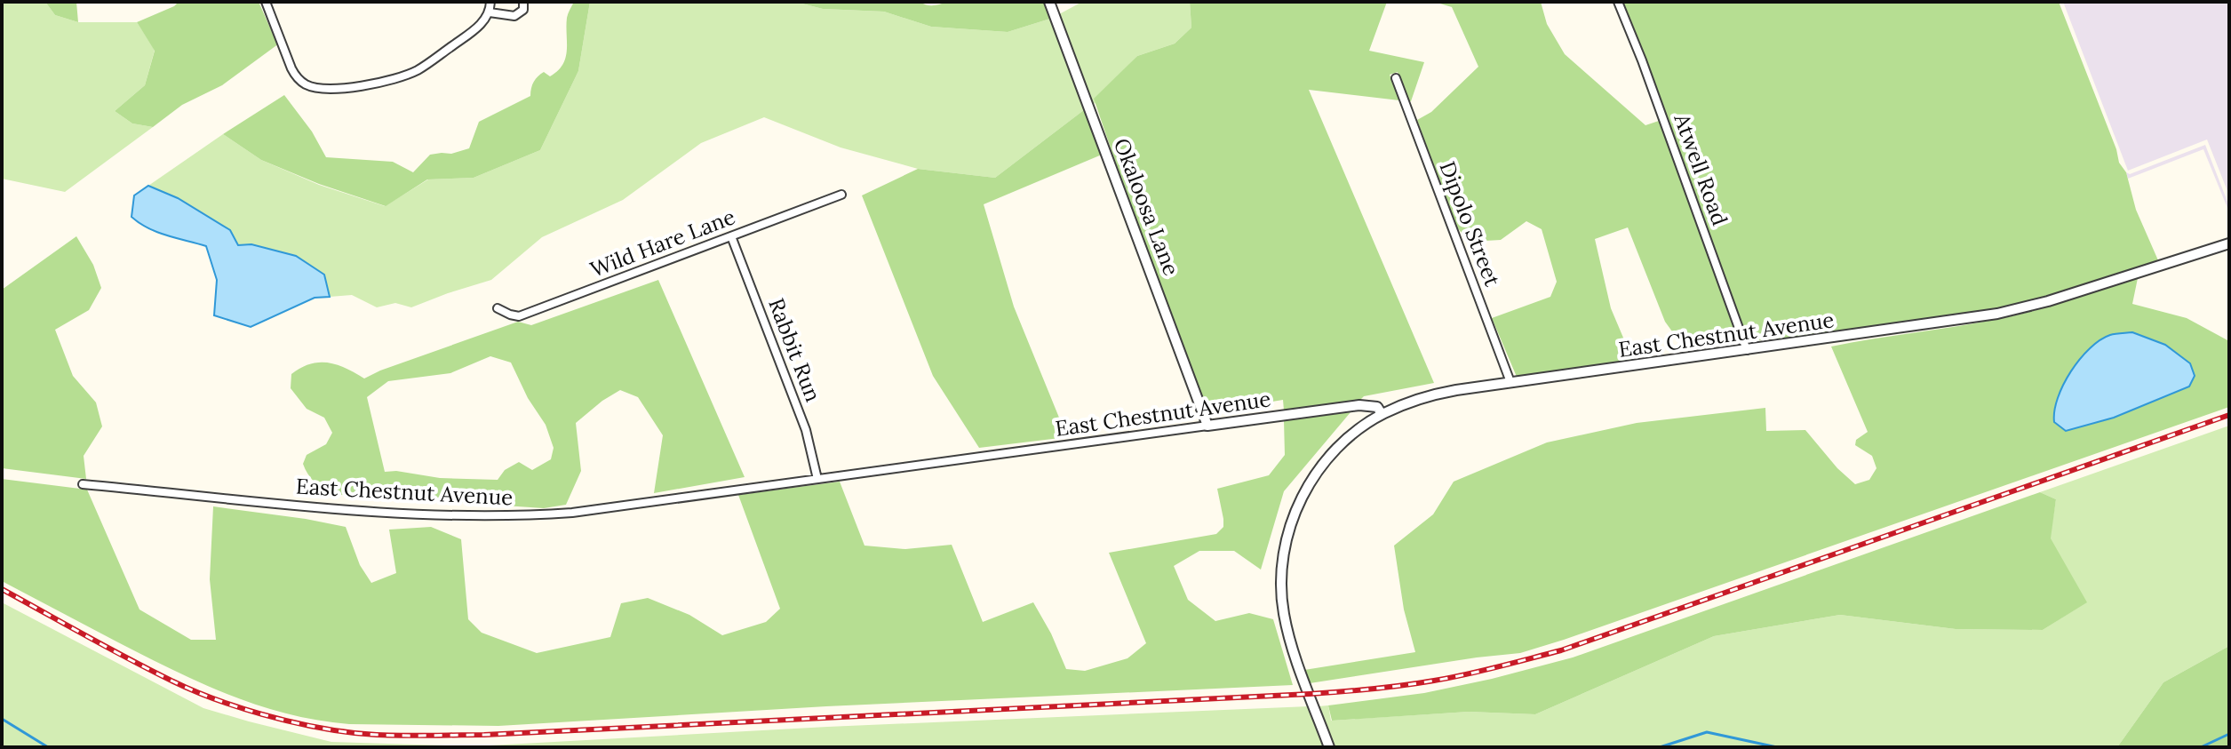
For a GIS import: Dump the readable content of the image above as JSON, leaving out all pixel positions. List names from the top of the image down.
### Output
{
  "streets": {
    "street": [
      "Atwell Road",
      "Okaloosa Lane",
      "Dipolo Street",
      "Wild Hare Lane",
      "East Chestnut Avenue",
      "Rabbit Run"
    ]
  },
  "crossings": [
    ["Atwell Road", "East Chestnut Avenue"],
    ["Okaloosa Lane", "East Chestnut Avenue"],
    ["Dipolo Street", "East Chestnut Avenue"],
    ["Wild Hare Lane", "Rabbit Run"],
    ["East Chestnut Avenue", "Rabbit Run"]
  ]
}
